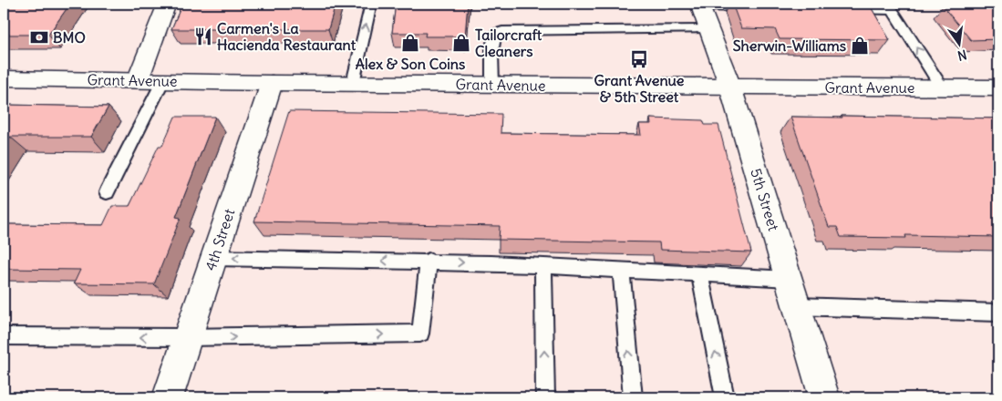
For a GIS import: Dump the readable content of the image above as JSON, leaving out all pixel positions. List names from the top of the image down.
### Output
{
  "streets": {
    "street": ["Grant Avenue", "5th Street", "4th Street"]
  },
  "crossings": [
    ["Grant Avenue", "5th Street"],
    ["Grant Avenue", "4th Street"]
  ],
  "places": {
    "restaurant": ["Carmen's La Hacienda Restaurant"],
    "bank": ["BMO"],
    "shop": ["Alex & Son Coins", "Tailorcraft Cleaners", "Sherwin-Williams"],
    "bus stop": ["Grant Avenue & 5th Street"]
  },
  "north": "bottom"
}
